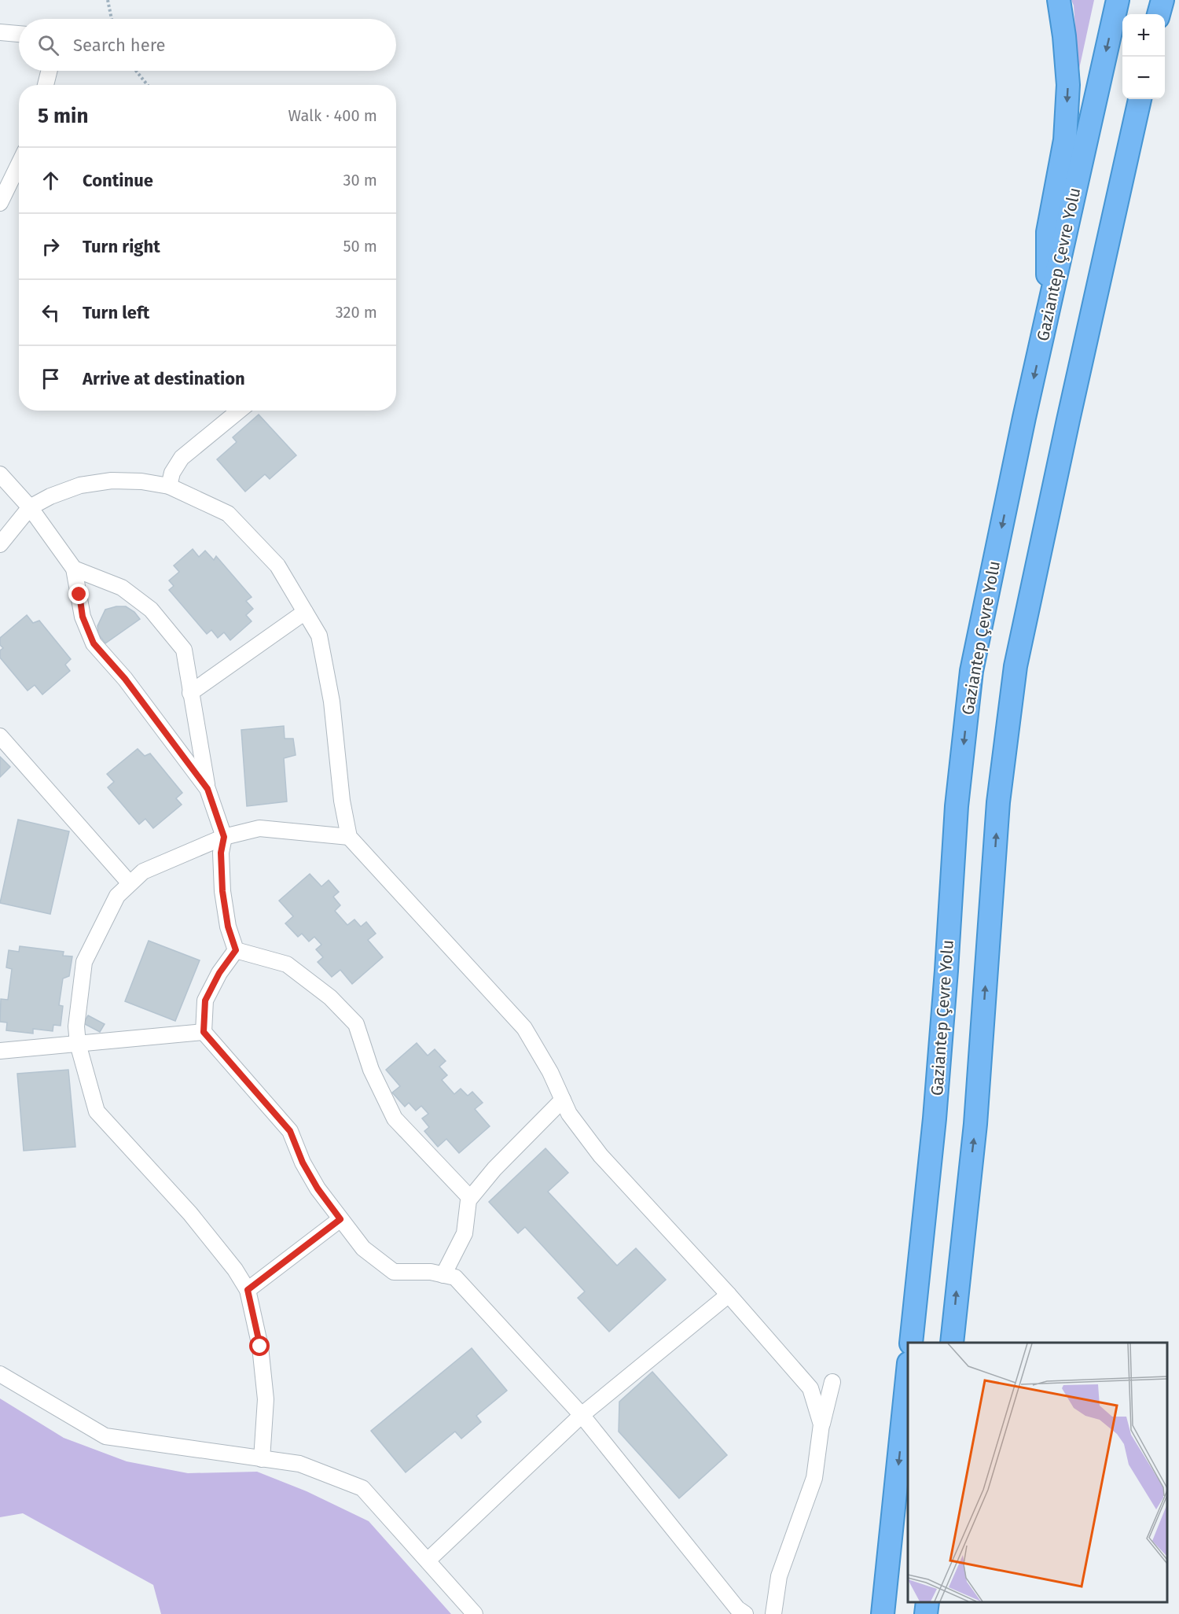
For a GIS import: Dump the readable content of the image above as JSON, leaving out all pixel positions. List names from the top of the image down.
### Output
{
  "streets": {
    "highway": ["Gaziantep Çevre Yolu"]
  },
  "page": {
    "map_buttons": ["+", "−"],
    "search": "Search here",
    "heading": ["5 min", "Walk · 400 m"],
    "list": [
      ["Continue", "30 m"],
      ["Turn right", "50 m"],
      ["Turn left", "320 m"],
      "Arrive at destination"
    ]
  }
}
